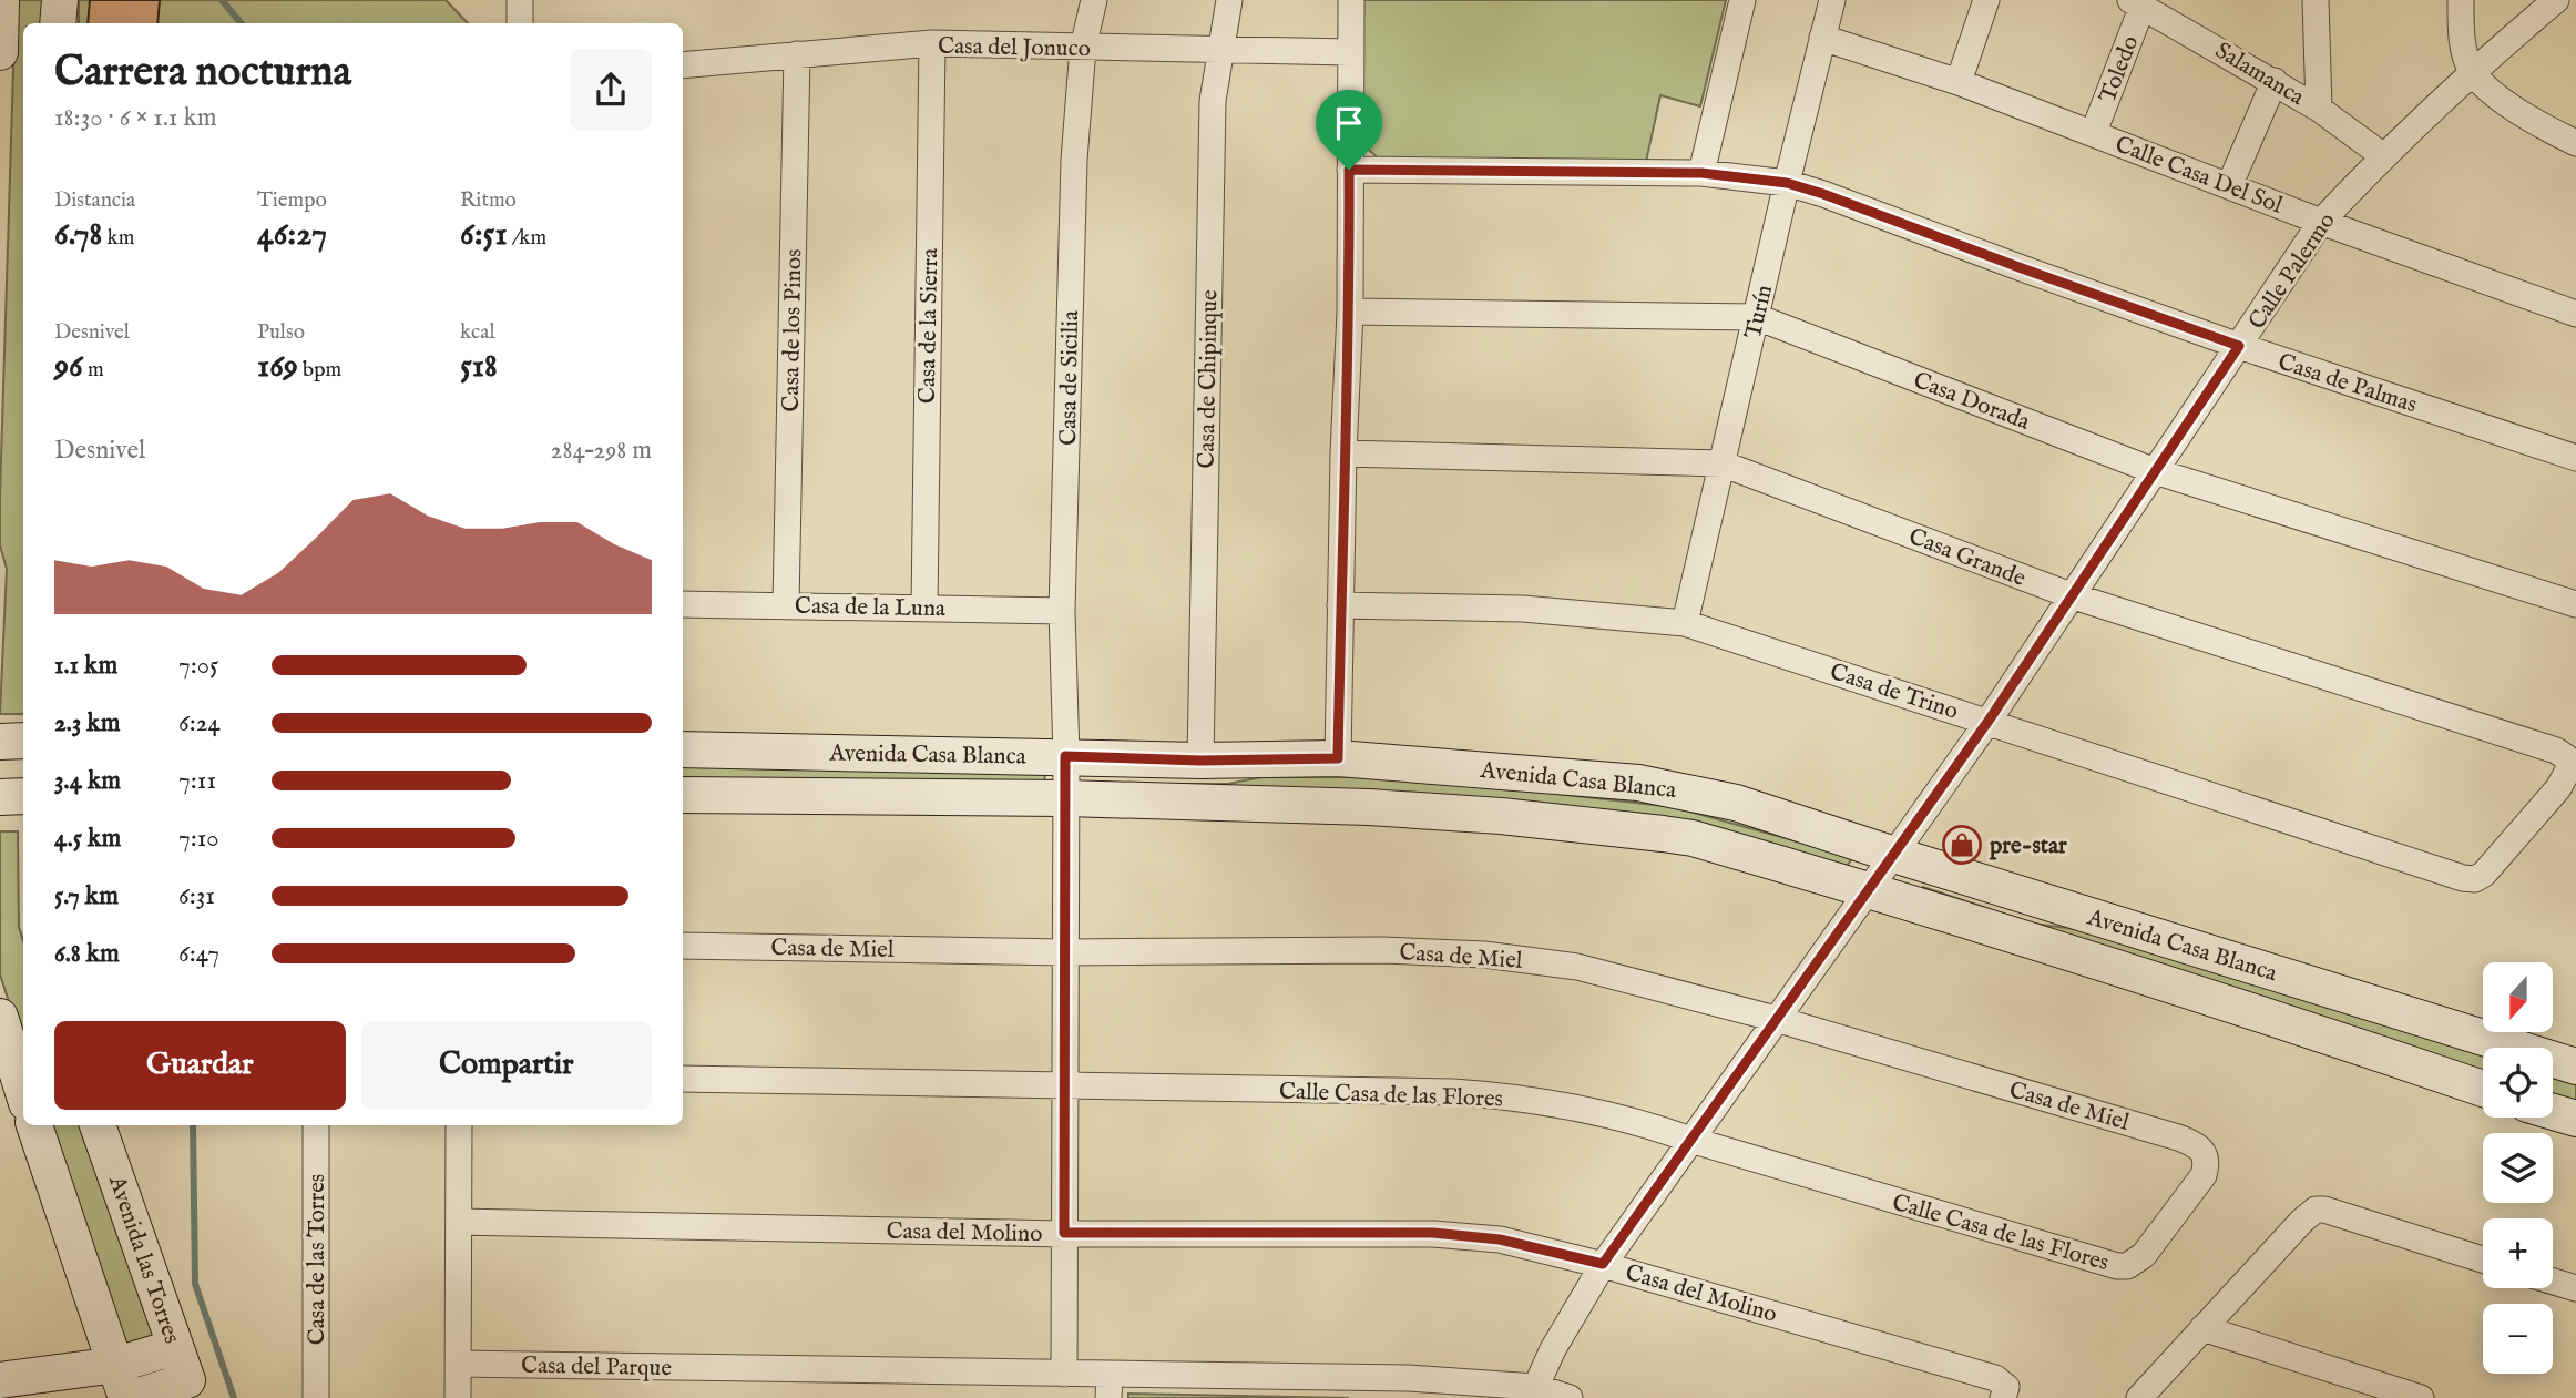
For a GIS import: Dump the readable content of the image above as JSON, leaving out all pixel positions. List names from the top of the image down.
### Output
{
  "streets": {
    "street": [
      "Casa del Jonuco",
      "Toledo",
      "Salamanca",
      "Calle Casa Del Sol",
      "Calle Palermo",
      "Turín",
      "Casa de la Sierra",
      "Casa de los Pinos",
      "Casa de Sicilia",
      "Casa de Chipinque",
      "Casa de Palmas",
      "Casa Dorada",
      "Casa Grande",
      "Casa de la Luna",
      "Casa de Trino",
      "Avenida Casa Blanca",
      "Casa de Miel",
      "Calle Casa de las Flores",
      "Casa del Molino",
      "Avenida las Torres",
      "Casa de las Torres",
      "Casa del Parque"
    ]
  },
  "crossings": [
    ["Casa del Jonuco", "Casa de la Sierra"],
    ["Casa del Jonuco", "Casa de los Pinos"],
    ["Casa del Jonuco", "Casa de Sicilia"],
    ["Casa del Jonuco", "Casa de Chipinque"],
    ["Toledo", "Salamanca"],
    ["Toledo", "Calle Casa Del Sol"],
    ["Salamanca", "Calle Palermo"],
    ["Calle Casa Del Sol", "Calle Palermo"],
    ["Calle Casa Del Sol", "Turín"],
    ["Calle Palermo", "Casa de Palmas"],
    ["Calle Palermo", "Casa Dorada"],
    ["Calle Palermo", "Casa Grande"],
    ["Calle Palermo", "Casa de Trino"],
    ["Calle Palermo", "Avenida Casa Blanca"],
    ["Calle Palermo", "Casa de Miel"],
    ["Calle Palermo", "Calle Casa de las Flores"],
    ["Calle Palermo", "Casa del Molino"],
    ["Calle Palermo", "Casa del Parque"],
    ["Turín", "Casa de Palmas"],
    ["Turín", "Casa Dorada"],
    ["Turín", "Casa Grande"],
    ["Turín", "Casa de Trino"],
    ["Casa de la Sierra", "Casa de la Luna"],
    ["Casa de los Pinos", "Casa de la Luna"],
    ["Casa de Sicilia", "Casa de la Luna"],
    ["Casa de Sicilia", "Avenida Casa Blanca"],
    ["Casa de Sicilia", "Casa de Miel"],
    ["Casa de Sicilia", "Calle Casa de las Flores"],
    ["Casa de Sicilia", "Casa del Molino"],
    ["Casa de Sicilia", "Casa del Parque"],
    ["Casa de Chipinque", "Avenida Casa Blanca"],
    ["Casa Grande", "Casa de Trino"],
    ["Casa de Miel", "Calle Casa de las Flores"]
  ],
  "places": {
    "shop": ["pre-star"]
  },
  "north": "bottom",
  "page": {
    "heading": ["Carrera nocturna", "18:30 · 6 × 1.1 km"],
    "stats": [
      ["Distancia", "6.78 km"],
      ["Tiempo", "46:27"],
      ["Ritmo", "6:51 /km"],
      ["Desnivel", "96 m"],
      ["Pulso", "169 bpm"],
      ["kcal", "518"]
    ],
    "chart": ["Desnivel", "284–298 m"],
    "list": [
      {
        "name": "1.1 km",
        "note": "7:05"
      },
      {
        "name": "2.3 km",
        "note": "6:24"
      },
      {
        "name": "3.4 km",
        "note": "7:11"
      },
      {
        "name": "4.5 km",
        "note": "7:10"
      },
      {
        "name": "5.7 km",
        "note": "6:31"
      },
      {
        "name": "6.8 km",
        "note": "6:47"
      }
    ],
    "map_buttons": ["+", "−"],
    "buttons": ["Guardar", "Compartir"]
  }
}
